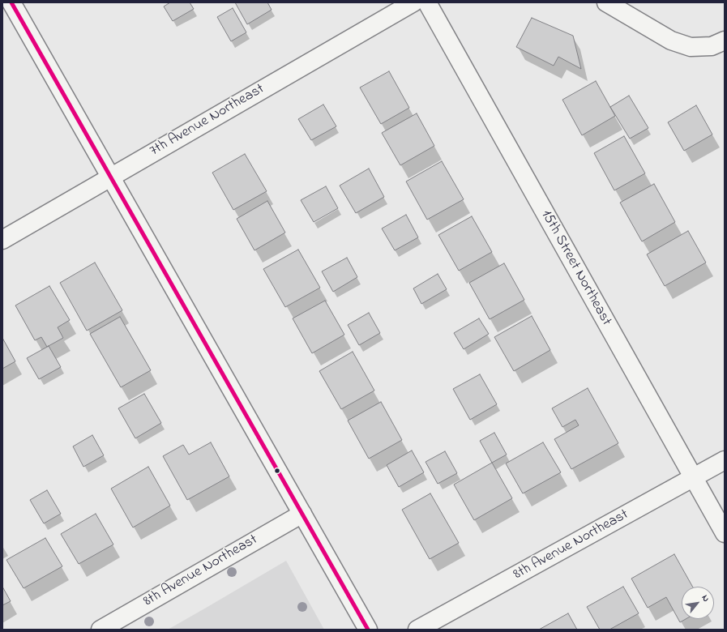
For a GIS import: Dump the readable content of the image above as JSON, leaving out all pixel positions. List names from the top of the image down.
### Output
{
  "streets": {
    "street": ["7th Avenue Northeast", "15th Street Northeast", "8th Avenue Northeast"]
  },
  "crossings": [
    ["15th Street Northeast", "8th Avenue Northeast"]
  ],
  "north": "top right"
}
